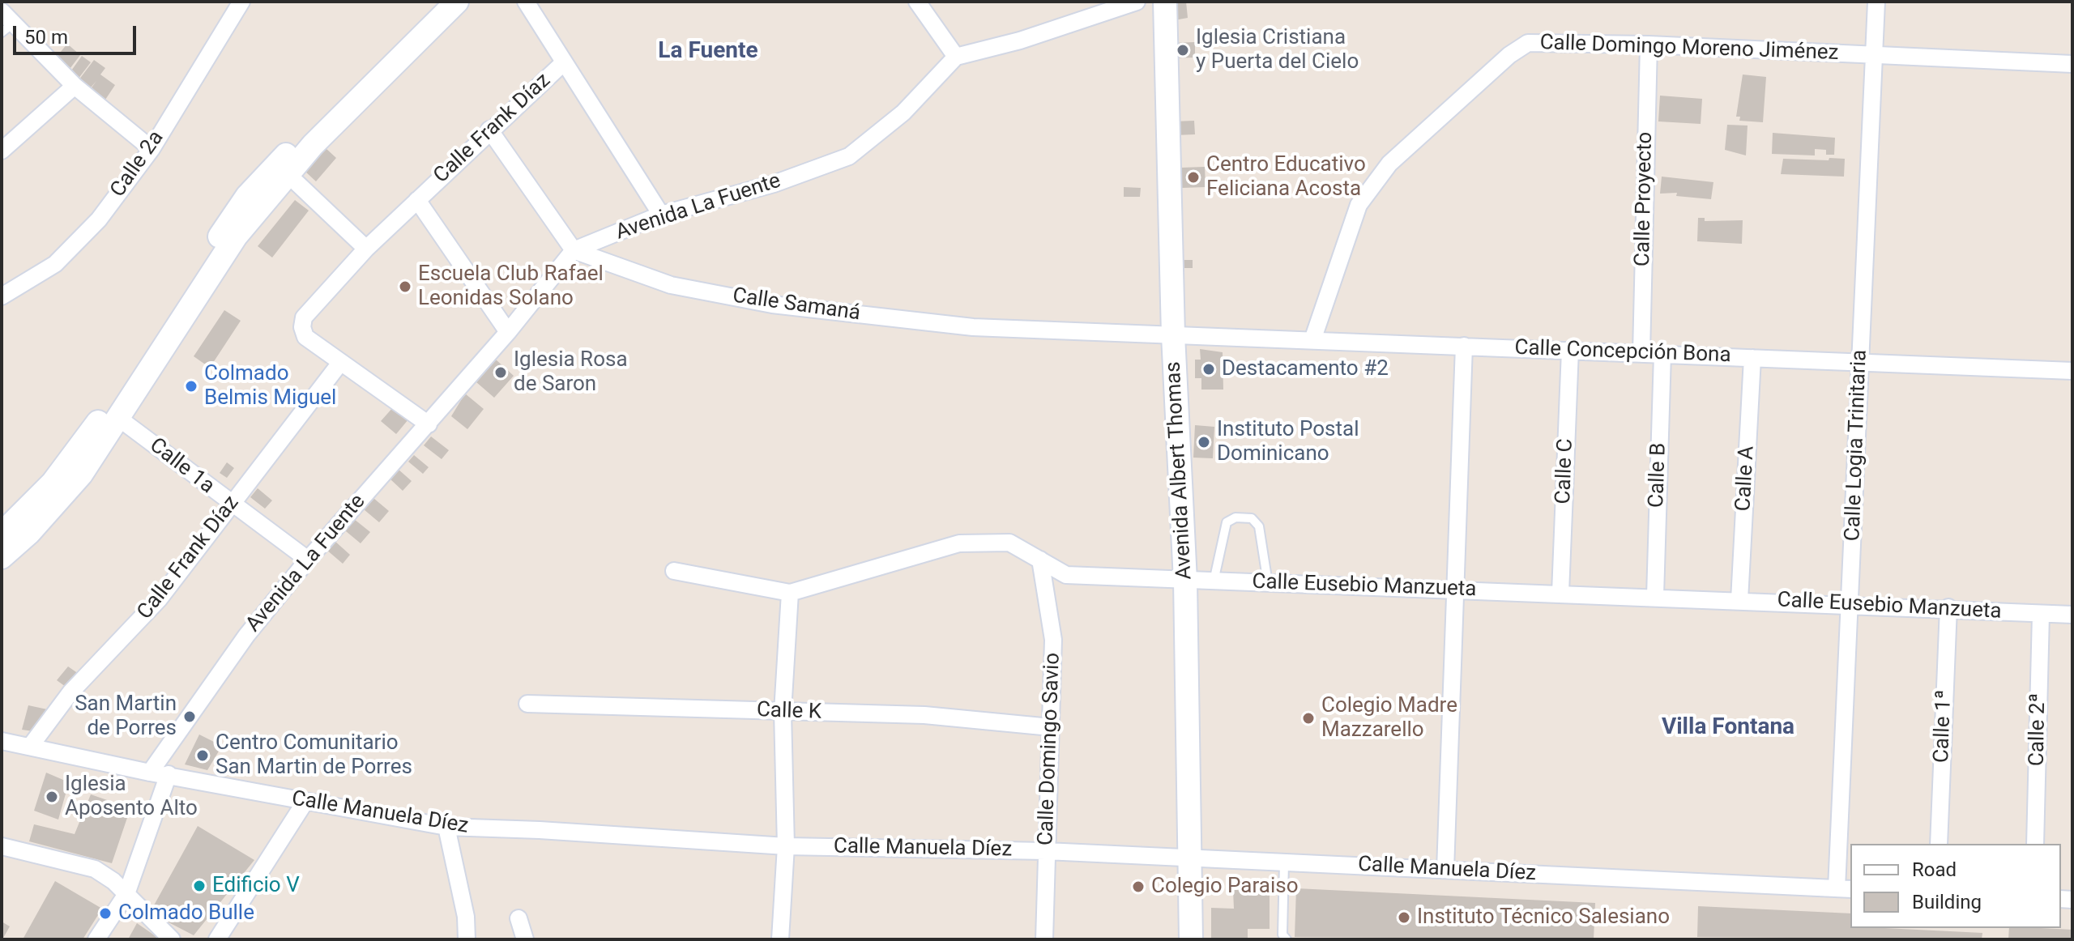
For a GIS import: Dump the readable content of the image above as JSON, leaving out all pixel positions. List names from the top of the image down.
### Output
{
  "streets": {
    "main road": ["Avenida Albert Thomas"],
    "street": [
      "Calle Domingo Moreno Jiménez",
      "Calle Frank Díaz",
      "Calle 2a",
      "Calle Proyecto",
      "Avenida La Fuente",
      "Calle Samaná",
      "Calle Concepción Bona",
      "Calle Logia Trinitaria",
      "Calle 1a",
      "Calle C",
      "Calle B",
      "Calle A",
      "Calle Eusebio Manzueta",
      "Calle K",
      "Calle 1ª",
      "Calle 2ª",
      "Calle Domingo Savio",
      "Calle Manuela Díez"
    ]
  },
  "crossings": [
    ["Calle Domingo Moreno Jiménez", "Calle Proyecto"],
    ["Calle Domingo Moreno Jiménez", "Calle Concepción Bona"],
    ["Calle Domingo Moreno Jiménez", "Calle Logia Trinitaria"],
    ["Calle Frank Díaz", "Avenida La Fuente"],
    ["Calle Frank Díaz", "Calle 1a"],
    ["Calle Frank Díaz", "Calle Manuela Díez"],
    ["Calle Proyecto", "Calle Concepción Bona"],
    ["Avenida La Fuente", "Calle Samaná"],
    ["Avenida La Fuente", "Calle 1a"],
    ["Avenida La Fuente", "Calle Manuela Díez"],
    ["Calle Samaná", "Calle Concepción Bona"],
    ["Calle Samaná", "Avenida Albert Thomas"],
    ["Calle Concepción Bona", "Calle Logia Trinitaria"],
    ["Calle Concepción Bona", "Avenida Albert Thomas"],
    ["Calle Concepción Bona", "Calle C"],
    ["Calle Concepción Bona", "Calle B"],
    ["Calle Concepción Bona", "Calle A"],
    ["Calle Logia Trinitaria", "Calle Eusebio Manzueta"],
    ["Calle Logia Trinitaria", "Calle Manuela Díez"],
    ["Avenida Albert Thomas", "Calle Eusebio Manzueta"],
    ["Avenida Albert Thomas", "Calle Manuela Díez"],
    ["Calle C", "Calle Eusebio Manzueta"],
    ["Calle B", "Calle Eusebio Manzueta"],
    ["Calle A", "Calle Eusebio Manzueta"],
    ["Calle Eusebio Manzueta", "Calle 1ª"],
    ["Calle Eusebio Manzueta", "Calle 2ª"],
    ["Calle Eusebio Manzueta", "Calle Domingo Savio"],
    ["Calle K", "Calle Domingo Savio"],
    ["Calle Domingo Savio", "Calle Manuela Díez"]
  ],
  "districts": ["La Fuente", "Villa Fontana"],
  "places": [
    "Iglesia Cristiana y Puerta del Cielo",
    "Centro Educativo Feliciana Acosta",
    "Escuela Club Rafael Leonidas Solano",
    "Destacamento #2",
    "Iglesia Rosa de Saron",
    "Colmado Belmis Miguel",
    "Instituto Postal Dominicano",
    "San Martin de Porres",
    "Colegio Madre Mazzarello",
    "Centro Comunitario San Martin de Porres",
    "Iglesia Aposento Alto",
    "Edificio V",
    "Colegio Paraiso",
    "Colmado Bulle",
    "Instituto Técnico Salesiano"
  ],
  "legend": ["Road", "Building"],
  "scale_bar": "50 m"
}
